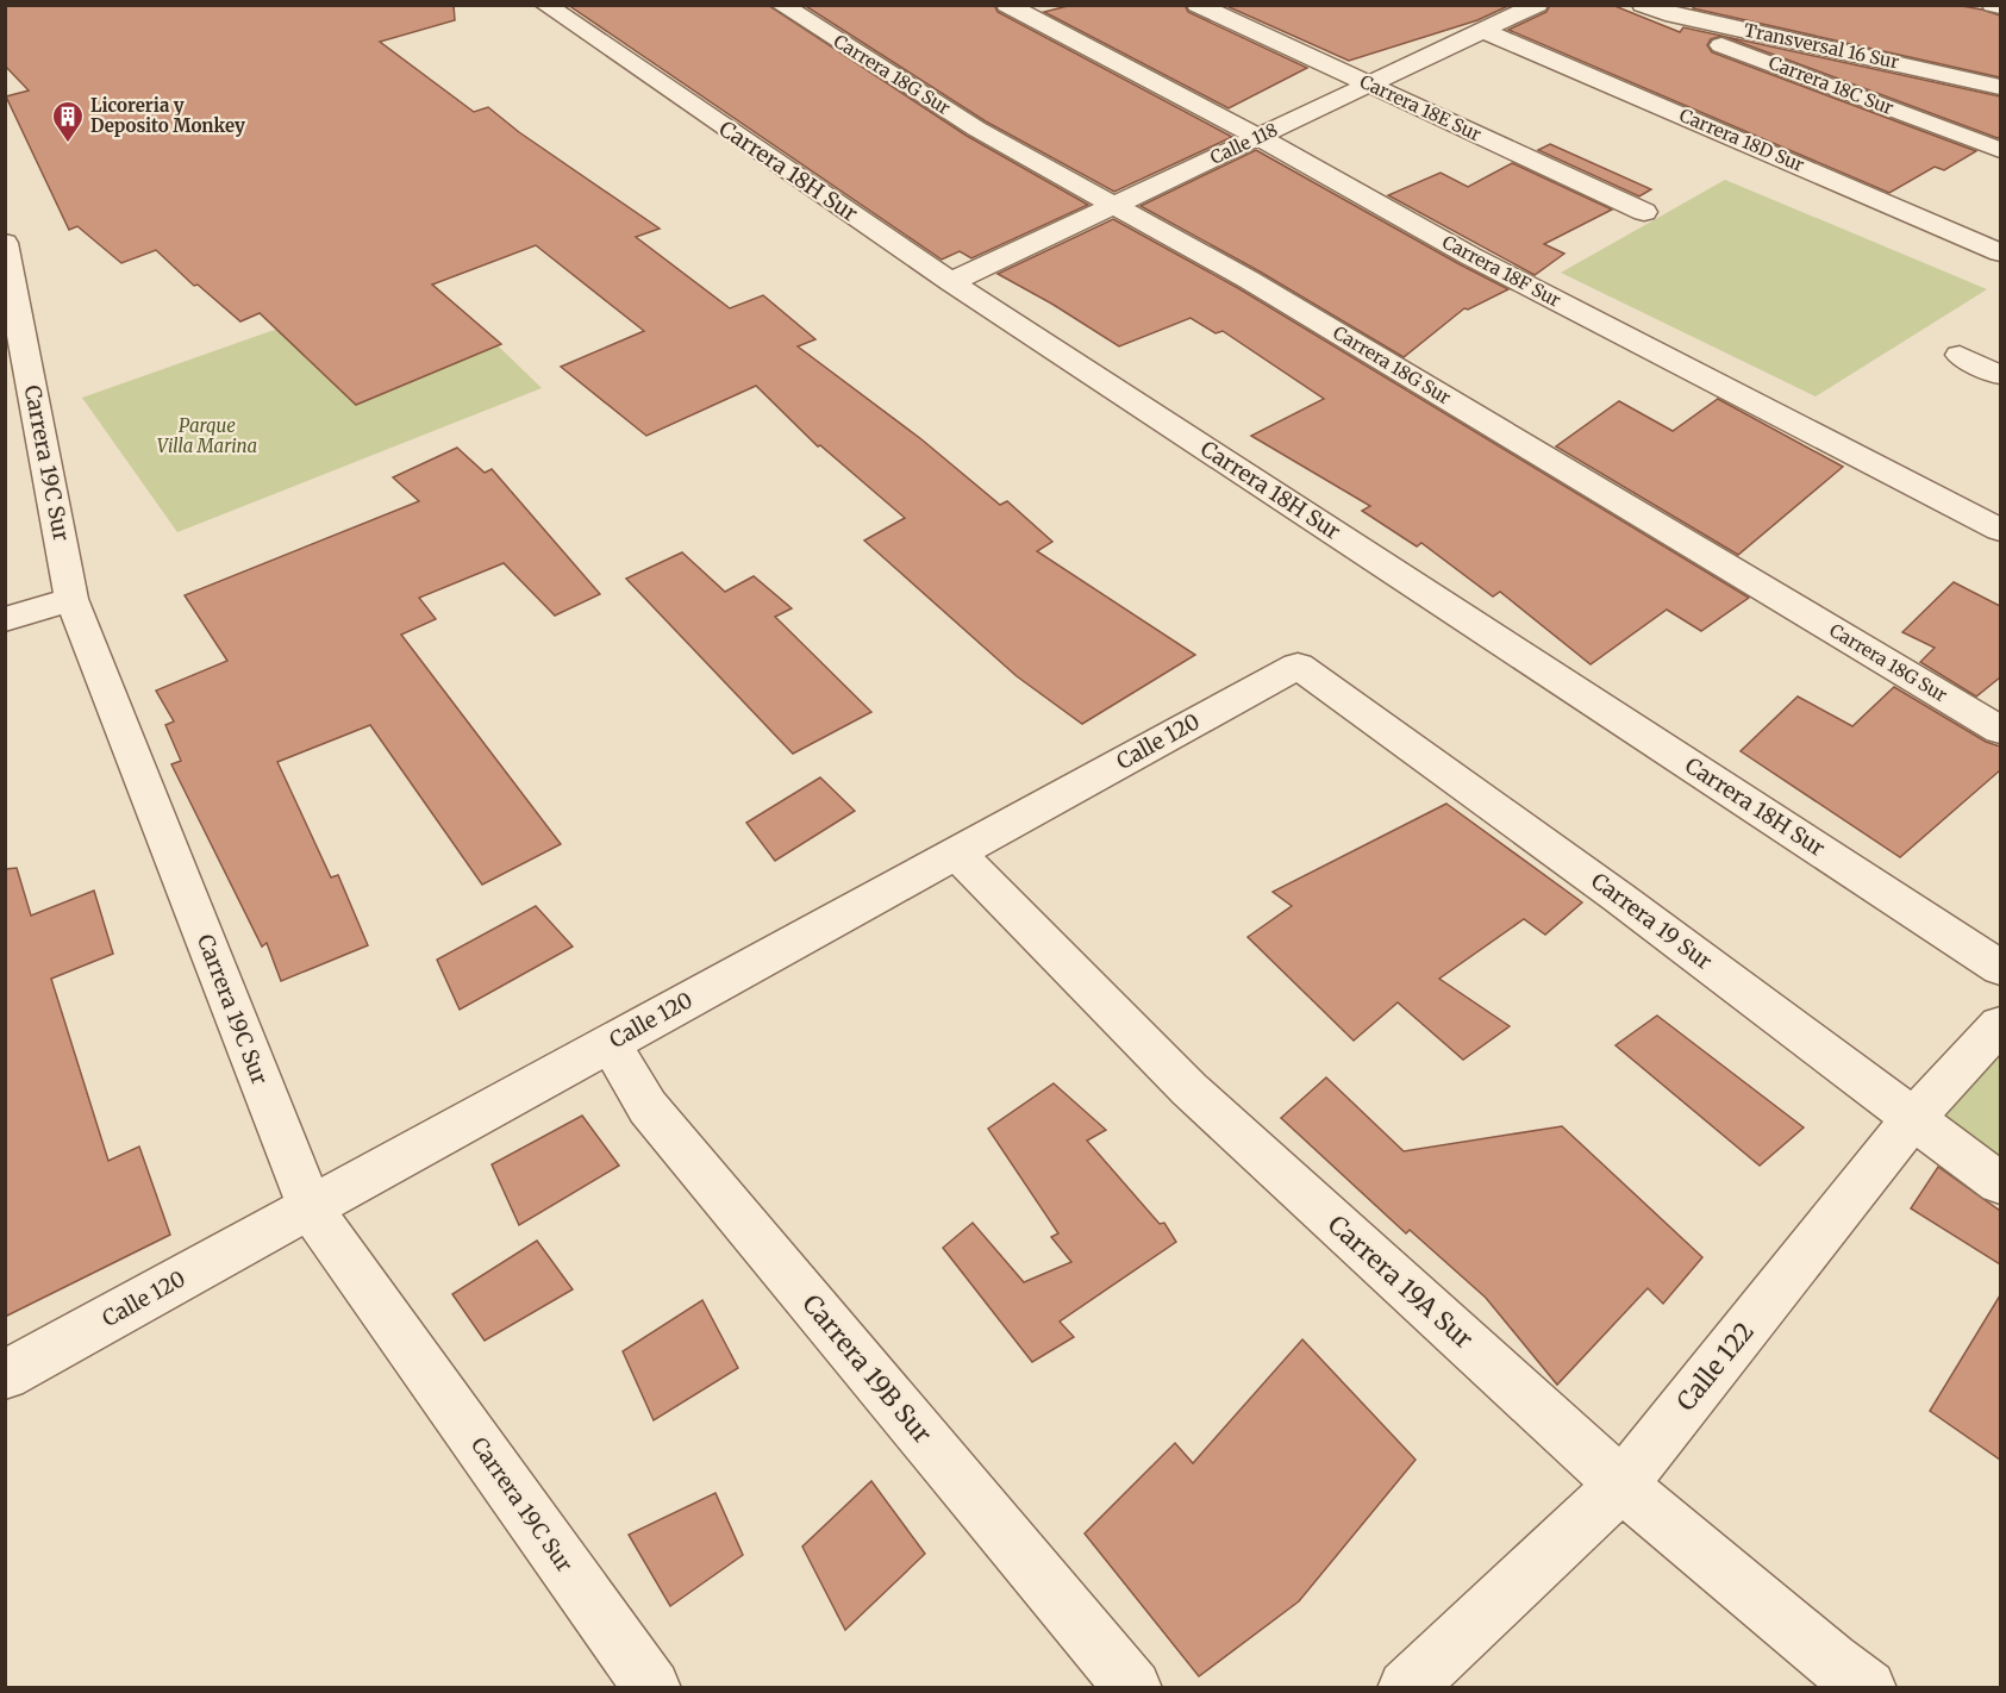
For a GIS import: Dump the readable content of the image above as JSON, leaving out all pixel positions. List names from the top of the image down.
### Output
{
  "streets": {
    "street": [
      "Transversal 16 Sur",
      "Carrera 18G Sur",
      "Carrera 18C Sur",
      "Carrera 18E Sur",
      "Carrera 18D Sur",
      "Calle 118",
      "Carrera 18H Sur",
      "Carrera 18F Sur",
      "Carrera 19C Sur",
      "Calle 120",
      "Carrera 19 Sur",
      "Carrera 19A Sur",
      "Calle 122",
      "Carrera 19B Sur"
    ]
  },
  "crossings": [
    ["Transversal 16 Sur", "Carrera 18C Sur"],
    ["Carrera 18G Sur", "Calle 118"],
    ["Carrera 18E Sur", "Calle 118"],
    ["Carrera 18D Sur", "Calle 118"],
    ["Calle 118", "Carrera 18H Sur"],
    ["Calle 118", "Carrera 18F Sur"],
    ["Carrera 19C Sur", "Calle 120"],
    ["Calle 120", "Carrera 19 Sur"],
    ["Calle 120", "Carrera 19A Sur"],
    ["Calle 120", "Carrera 19B Sur"],
    ["Carrera 19 Sur", "Calle 122"],
    ["Carrera 19A Sur", "Calle 122"]
  ],
  "parks": ["Parque Villa Marina"],
  "places": {
    "building": ["Licoreria y Deposito Monkey"]
  }
}
